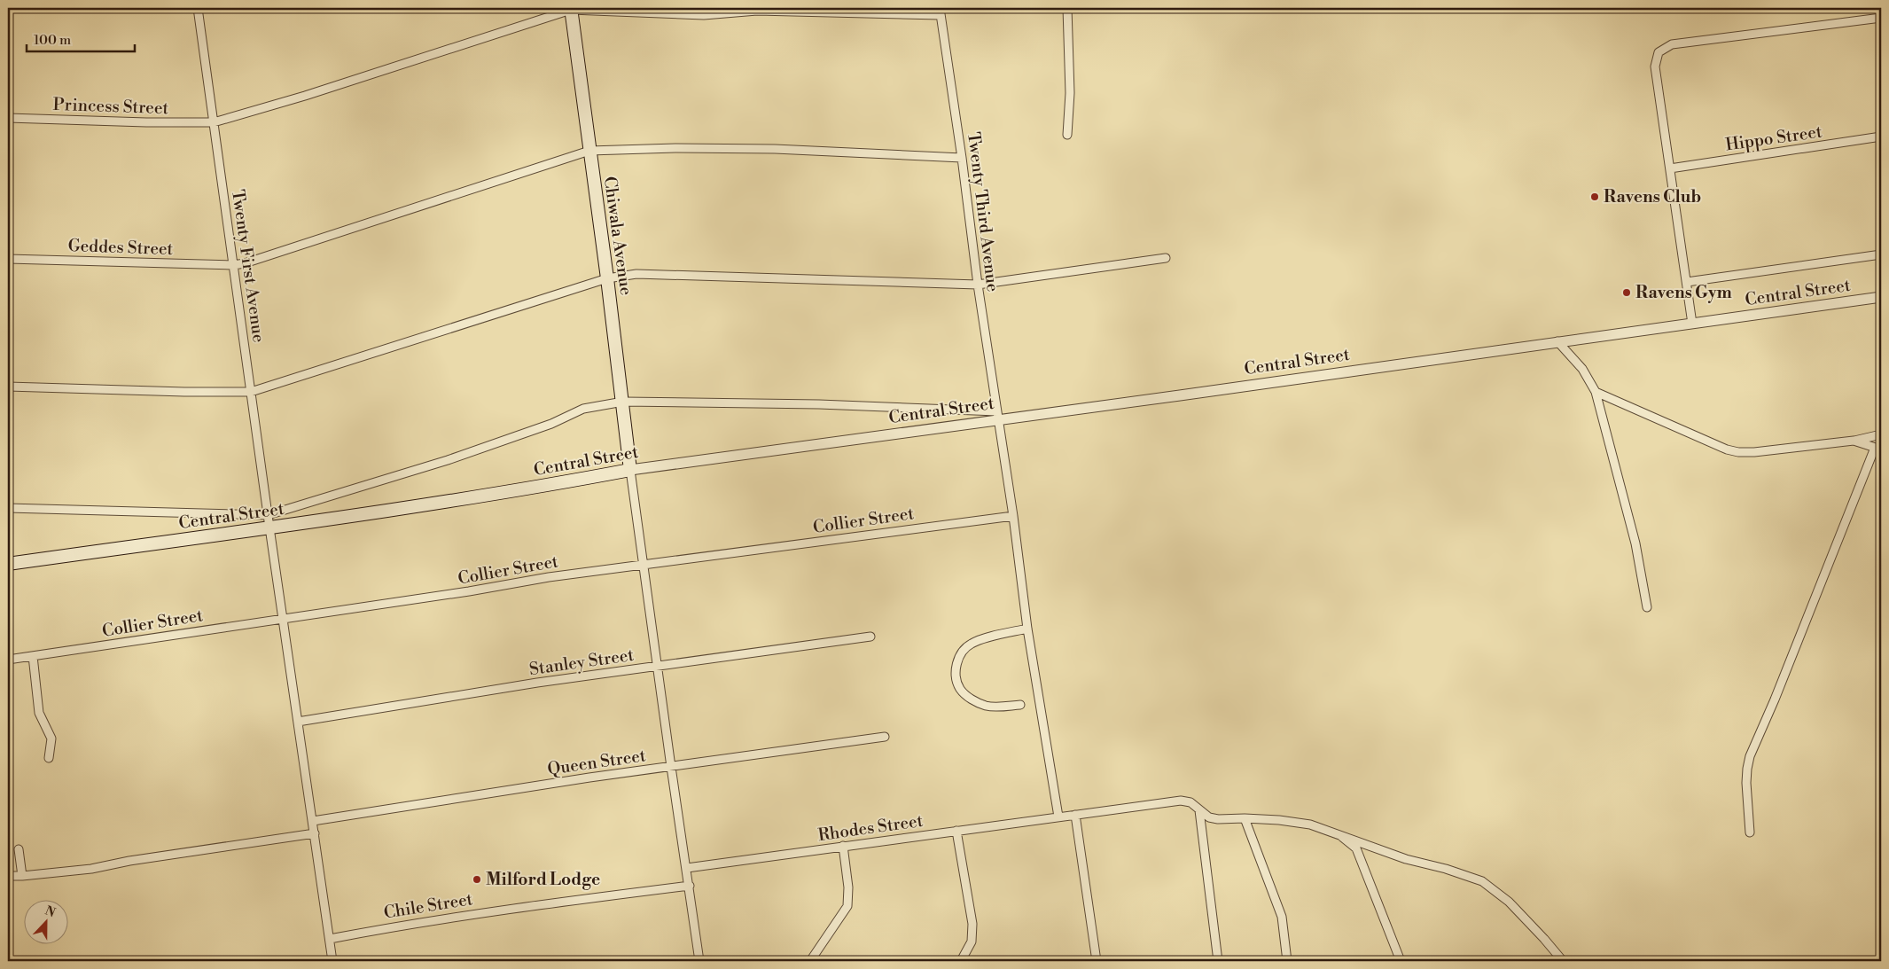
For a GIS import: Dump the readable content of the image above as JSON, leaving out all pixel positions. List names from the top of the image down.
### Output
{
  "streets": {
    "main road": ["Chiwala Avenue", "Central Street"],
    "street": [
      "Princess Street",
      "Hippo Street",
      "Twenty Third Avenue",
      "Geddes Street",
      "Twenty First Avenue",
      "Collier Street",
      "Stanley Street",
      "Queen Street",
      "Rhodes Street",
      "Chile Street"
    ]
  },
  "crossings": [
    ["Princess Street", "Chiwala Avenue"],
    ["Princess Street", "Twenty First Avenue"],
    ["Twenty Third Avenue", "Geddes Street"],
    ["Twenty Third Avenue", "Central Street"],
    ["Twenty Third Avenue", "Collier Street"],
    ["Twenty Third Avenue", "Rhodes Street"],
    ["Chiwala Avenue", "Geddes Street"],
    ["Chiwala Avenue", "Central Street"],
    ["Geddes Street", "Twenty First Avenue"],
    ["Twenty First Avenue", "Central Street"],
    ["Twenty First Avenue", "Collier Street"],
    ["Twenty First Avenue", "Stanley Street"],
    ["Twenty First Avenue", "Queen Street"],
    ["Twenty First Avenue", "Chile Street"]
  ],
  "places": ["Ravens Club", "Ravens Gym", "Milford Lodge"],
  "scale_bar": "100 m",
  "north": "top"
}
